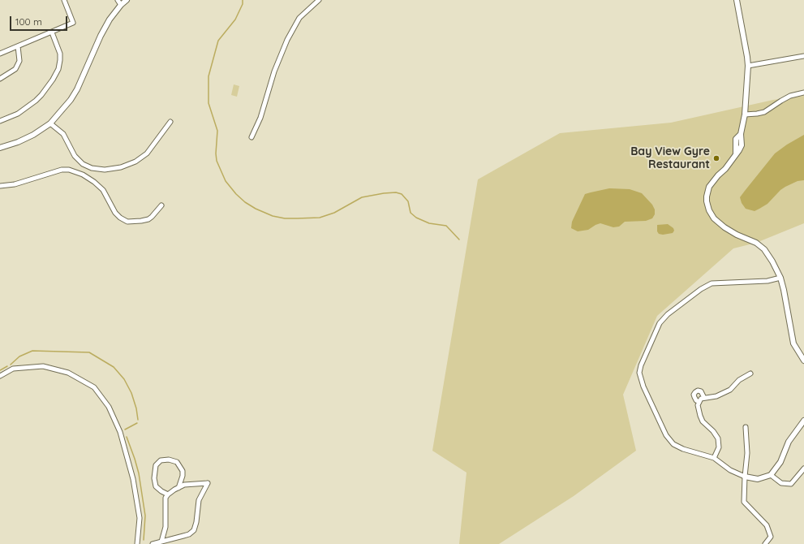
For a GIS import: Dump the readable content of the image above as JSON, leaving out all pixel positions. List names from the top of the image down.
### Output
{
  "places": ["Bay View Gyre Restaurant"],
  "scale_bar": "100 m"
}
